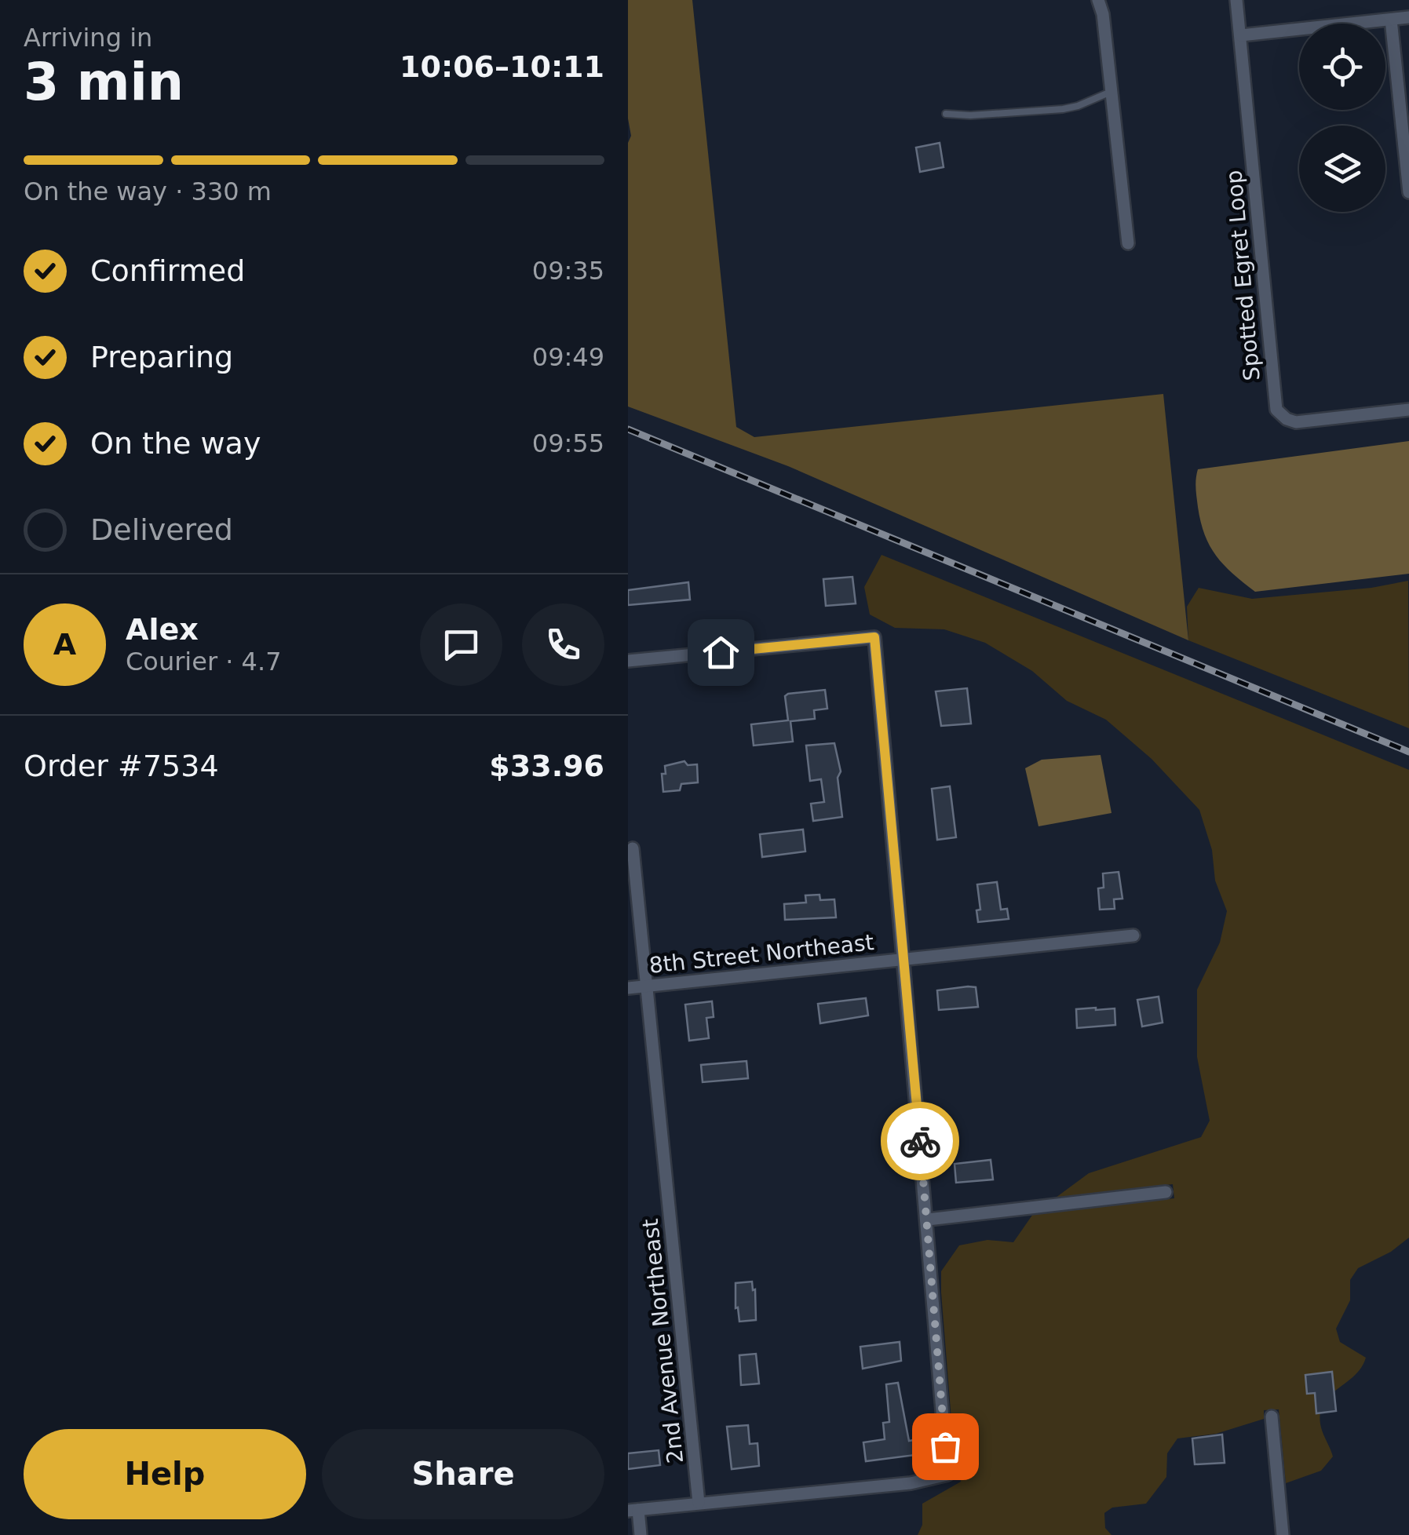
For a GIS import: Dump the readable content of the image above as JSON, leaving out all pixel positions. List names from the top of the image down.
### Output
{
  "streets": {
    "street": ["Spotted Egret Loop", "8th Street Northeast", "2nd Avenue Northeast"]
  },
  "crossings": [
    ["8th Street Northeast", "2nd Avenue Northeast"]
  ],
  "page": {
    "heading": ["3 min", "Arriving in", "10:06–10:11"],
    "panel": [
      "Alex",
      "Courier · 4.7",
      "Order #7534",
      "$33.96"
    ],
    "bar": "On the way · 330 m",
    "list": [
      ["Confirmed", "09:35"],
      ["Preparing", "09:49"],
      ["On the way", "09:55"],
      "Delivered"
    ],
    "round": "A",
    "buttons": ["Help", "Share"]
  }
}
